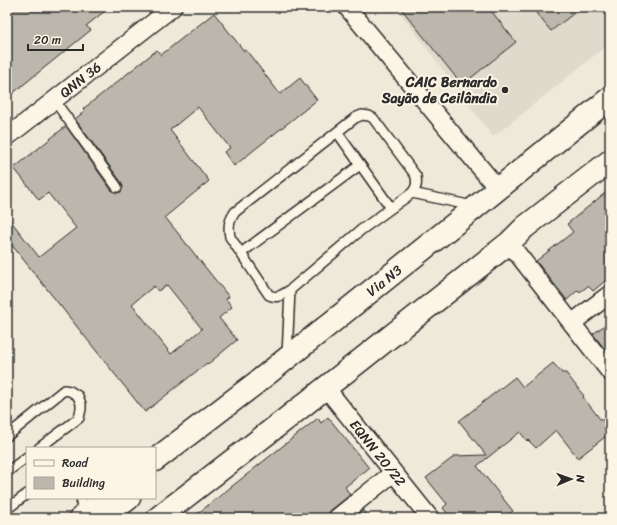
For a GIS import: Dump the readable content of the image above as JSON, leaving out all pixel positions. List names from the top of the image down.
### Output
{
  "streets": {
    "main road": ["Via N3"],
    "street": ["QNN 36", "EQNN 20/22"]
  },
  "places": ["CAIC Bernardo Sayão de Ceilândia"],
  "legend": ["Road", "Building"],
  "scale_bar": "20 m",
  "north": "right"
}
